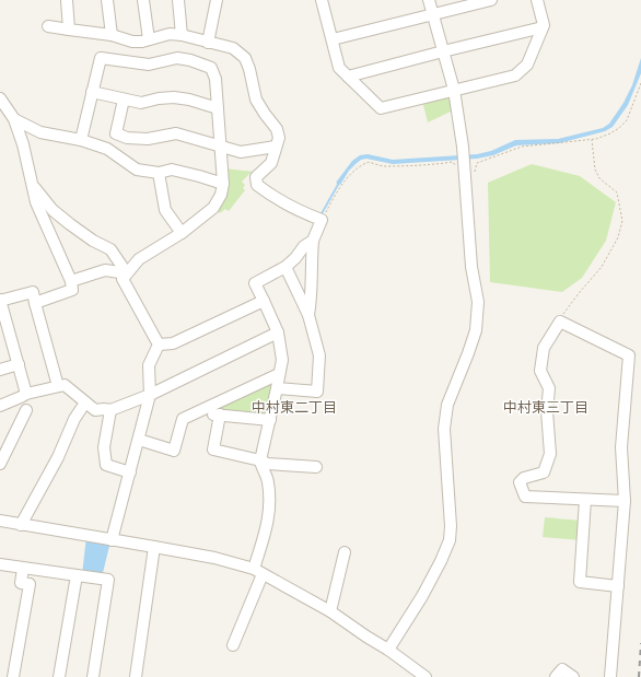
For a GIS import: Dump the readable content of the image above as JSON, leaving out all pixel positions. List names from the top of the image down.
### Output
{
  "districts": ["中村東二丁目", "中村東三丁目"]
}
